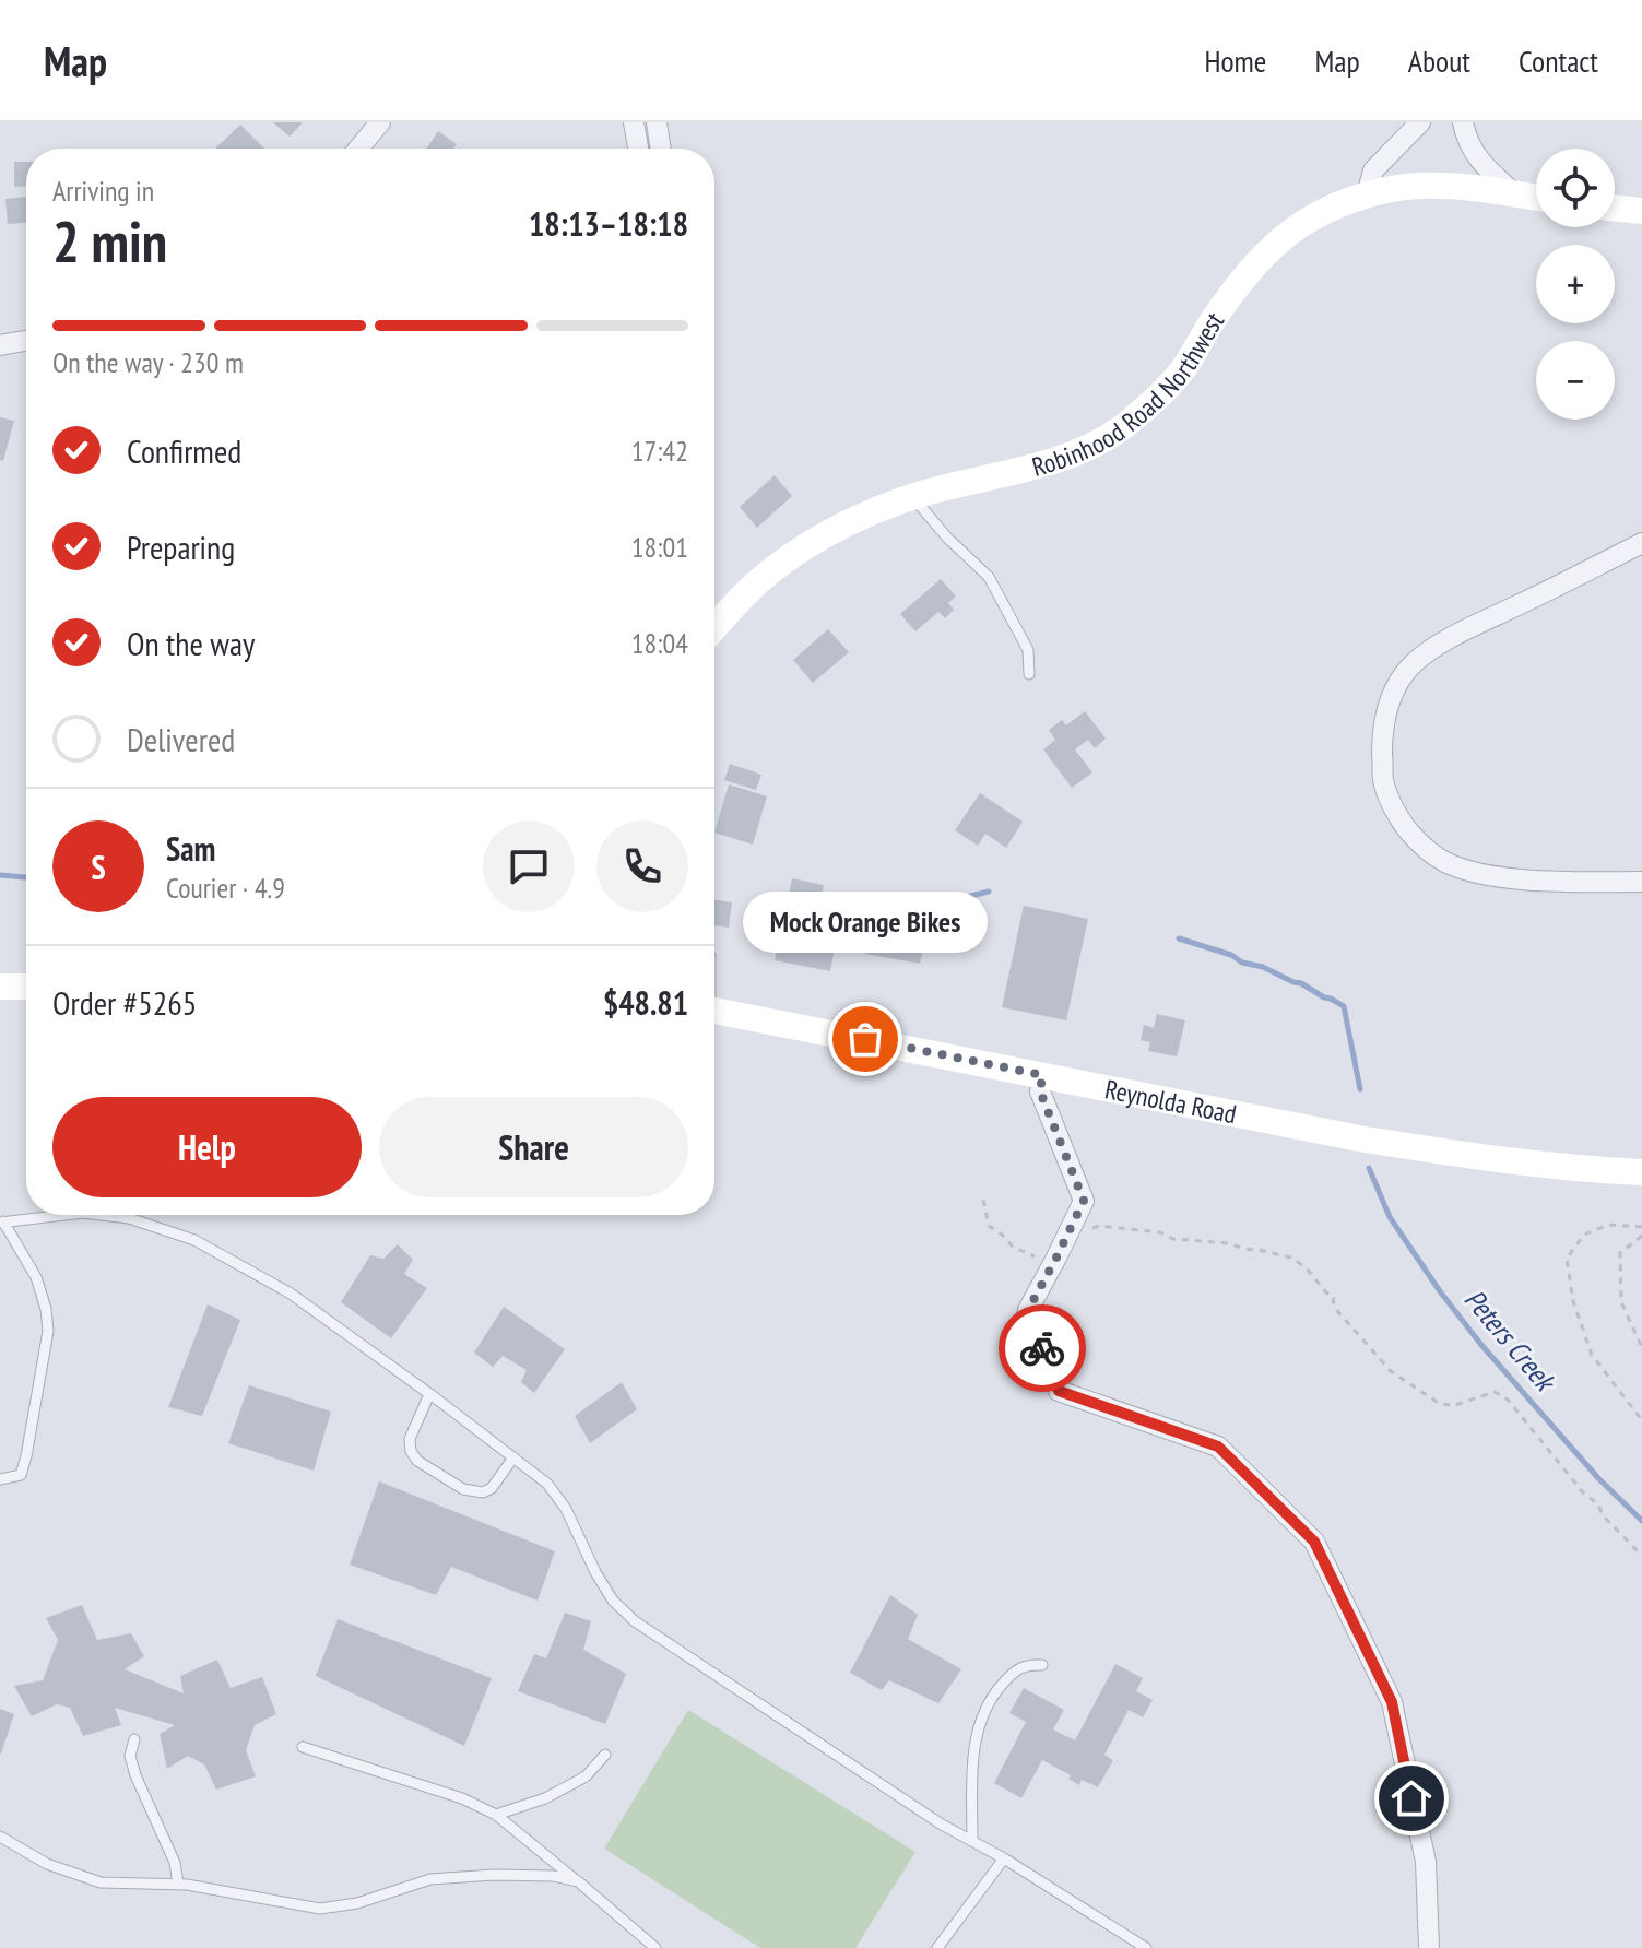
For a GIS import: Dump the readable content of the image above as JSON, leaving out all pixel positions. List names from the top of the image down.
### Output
{
  "streets": {
    "street": ["Robinhood Road Northwest", "Reynolda Road"]
  },
  "water": ["Peters Creek"],
  "places": ["Mock Orange Bikes"],
  "page": {
    "header": "Map",
    "nav": [
      "Home",
      "Map",
      "About",
      "Contact"
    ],
    "map_buttons": ["+", "−"],
    "heading": ["2 min", "Arriving in", "18:13–18:18"],
    "panel": [
      "Sam",
      "Courier · 4.9",
      "Order #5265",
      "$48.81"
    ],
    "bar": "On the way · 230 m",
    "list": [
      ["Confirmed", "17:42"],
      ["Preparing", "18:01"],
      ["On the way", "18:04"],
      "Delivered"
    ],
    "round": "S",
    "bubble": "Mock Orange Bikes",
    "buttons": ["Help", "Share"]
  }
}
